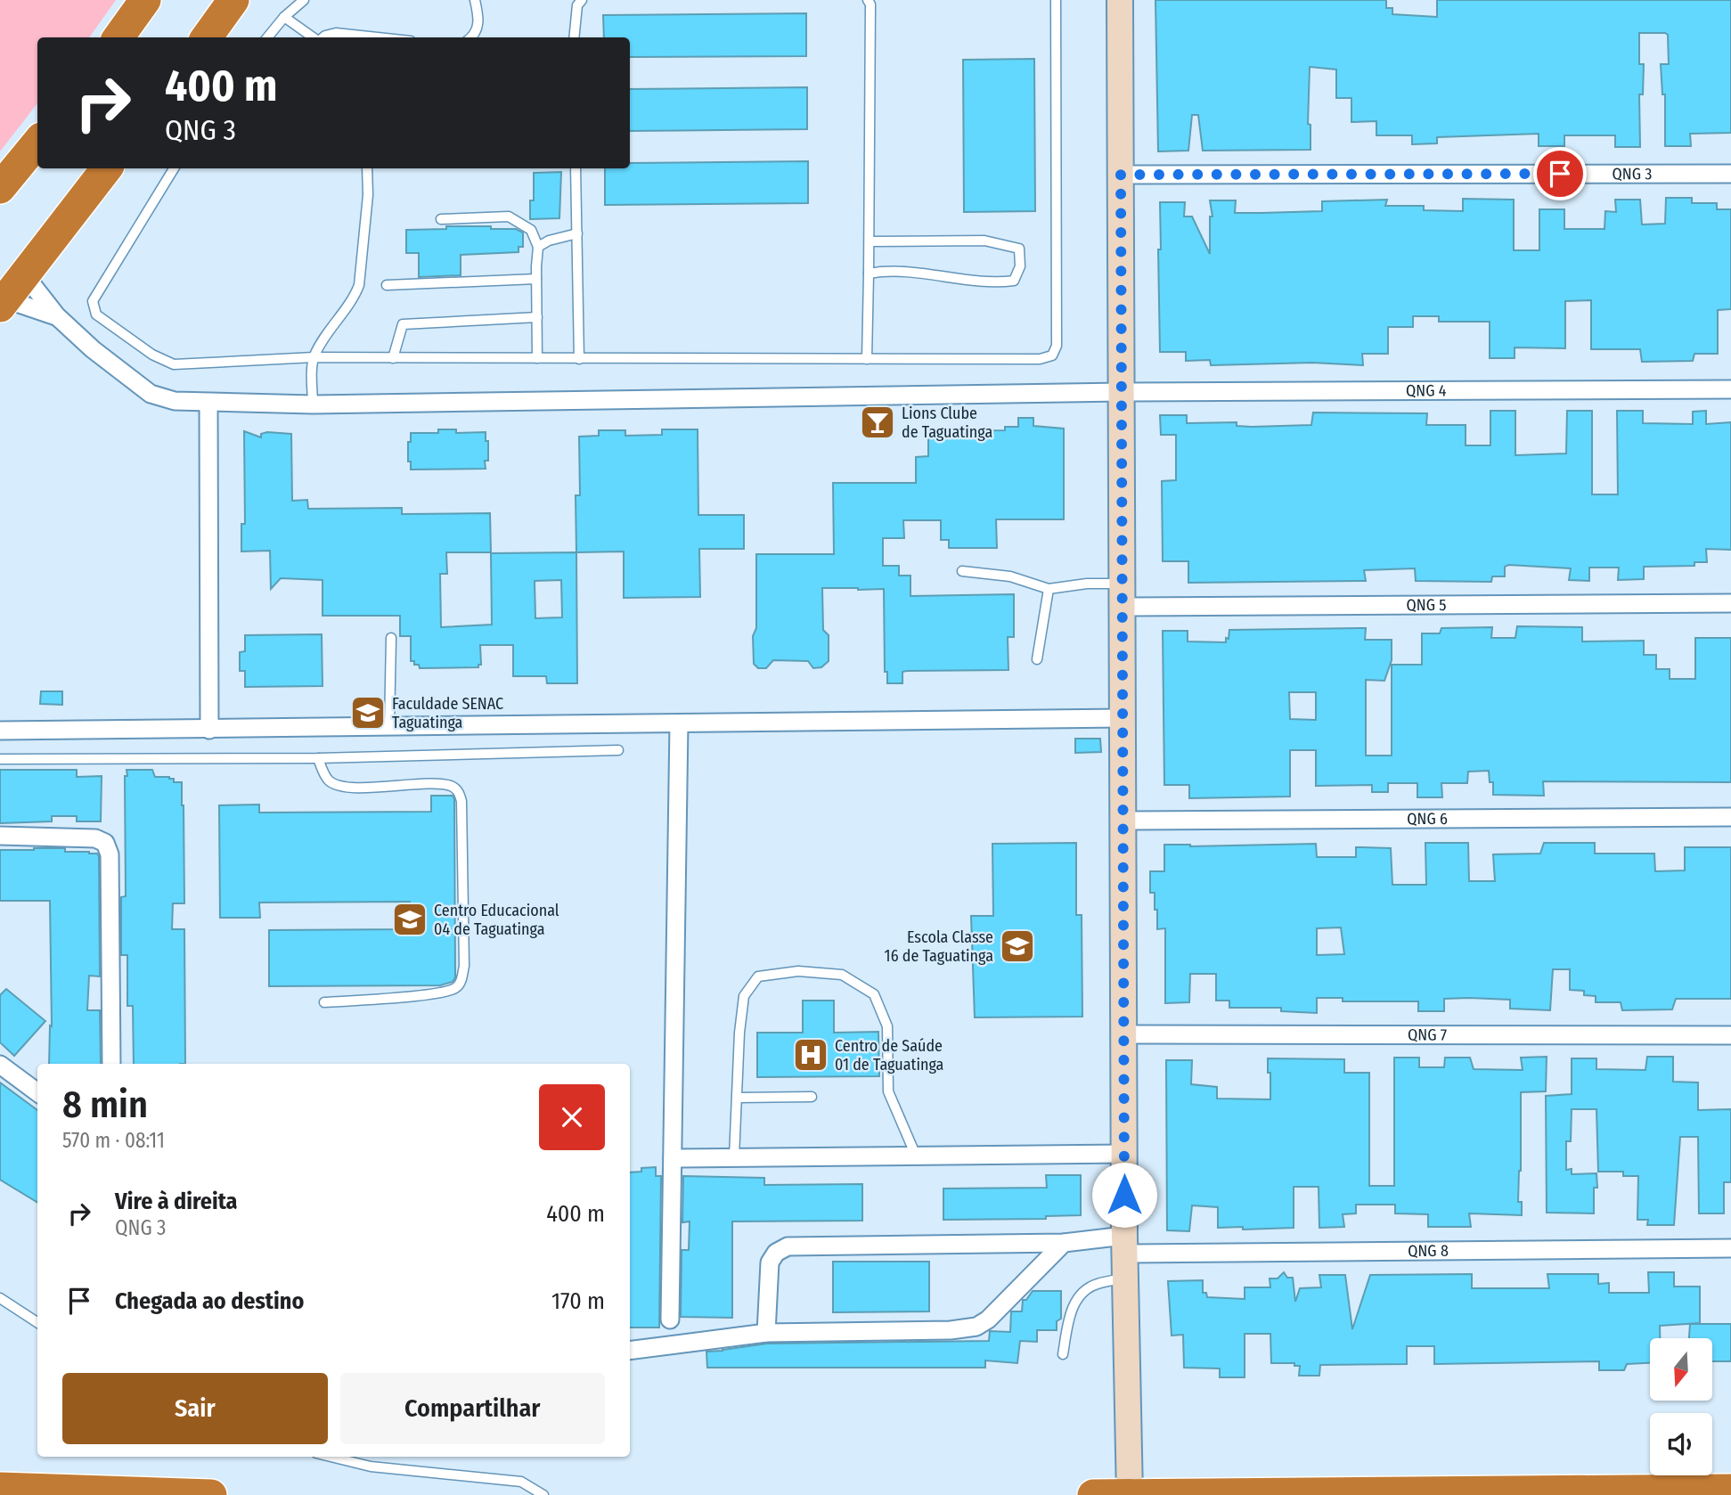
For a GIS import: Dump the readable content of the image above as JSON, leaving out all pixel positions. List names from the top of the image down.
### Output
{
  "streets": {
    "street": [
      "QNG 3",
      "QNG 4",
      "QNG 5",
      "QNG 6",
      "QNG 7",
      "QNG 8"
    ]
  },
  "places": {
    "bar": ["Lions Clube de Taguatinga"],
    "school or university": ["Faculdade SENAC Taguatinga", "Centro Educacional 04 de Taguatinga", "Escola Classe 16 de Taguatinga"],
    "hospital": ["Centro de Saúde 01 de Taguatinga"]
  },
  "north": "bottom",
  "page": {
    "turn": ["400 m", "QNG 3"],
    "heading": ["8 min", "570 m · 08:11"],
    "list": [
      {
        "name": "Vire à direita",
        "note": "QNG 3",
        "value": "400 m"
      },
      {
        "name": "Chegada ao destino",
        "value": "170 m"
      }
    ],
    "buttons": ["Sair", "Compartilhar"]
  }
}
